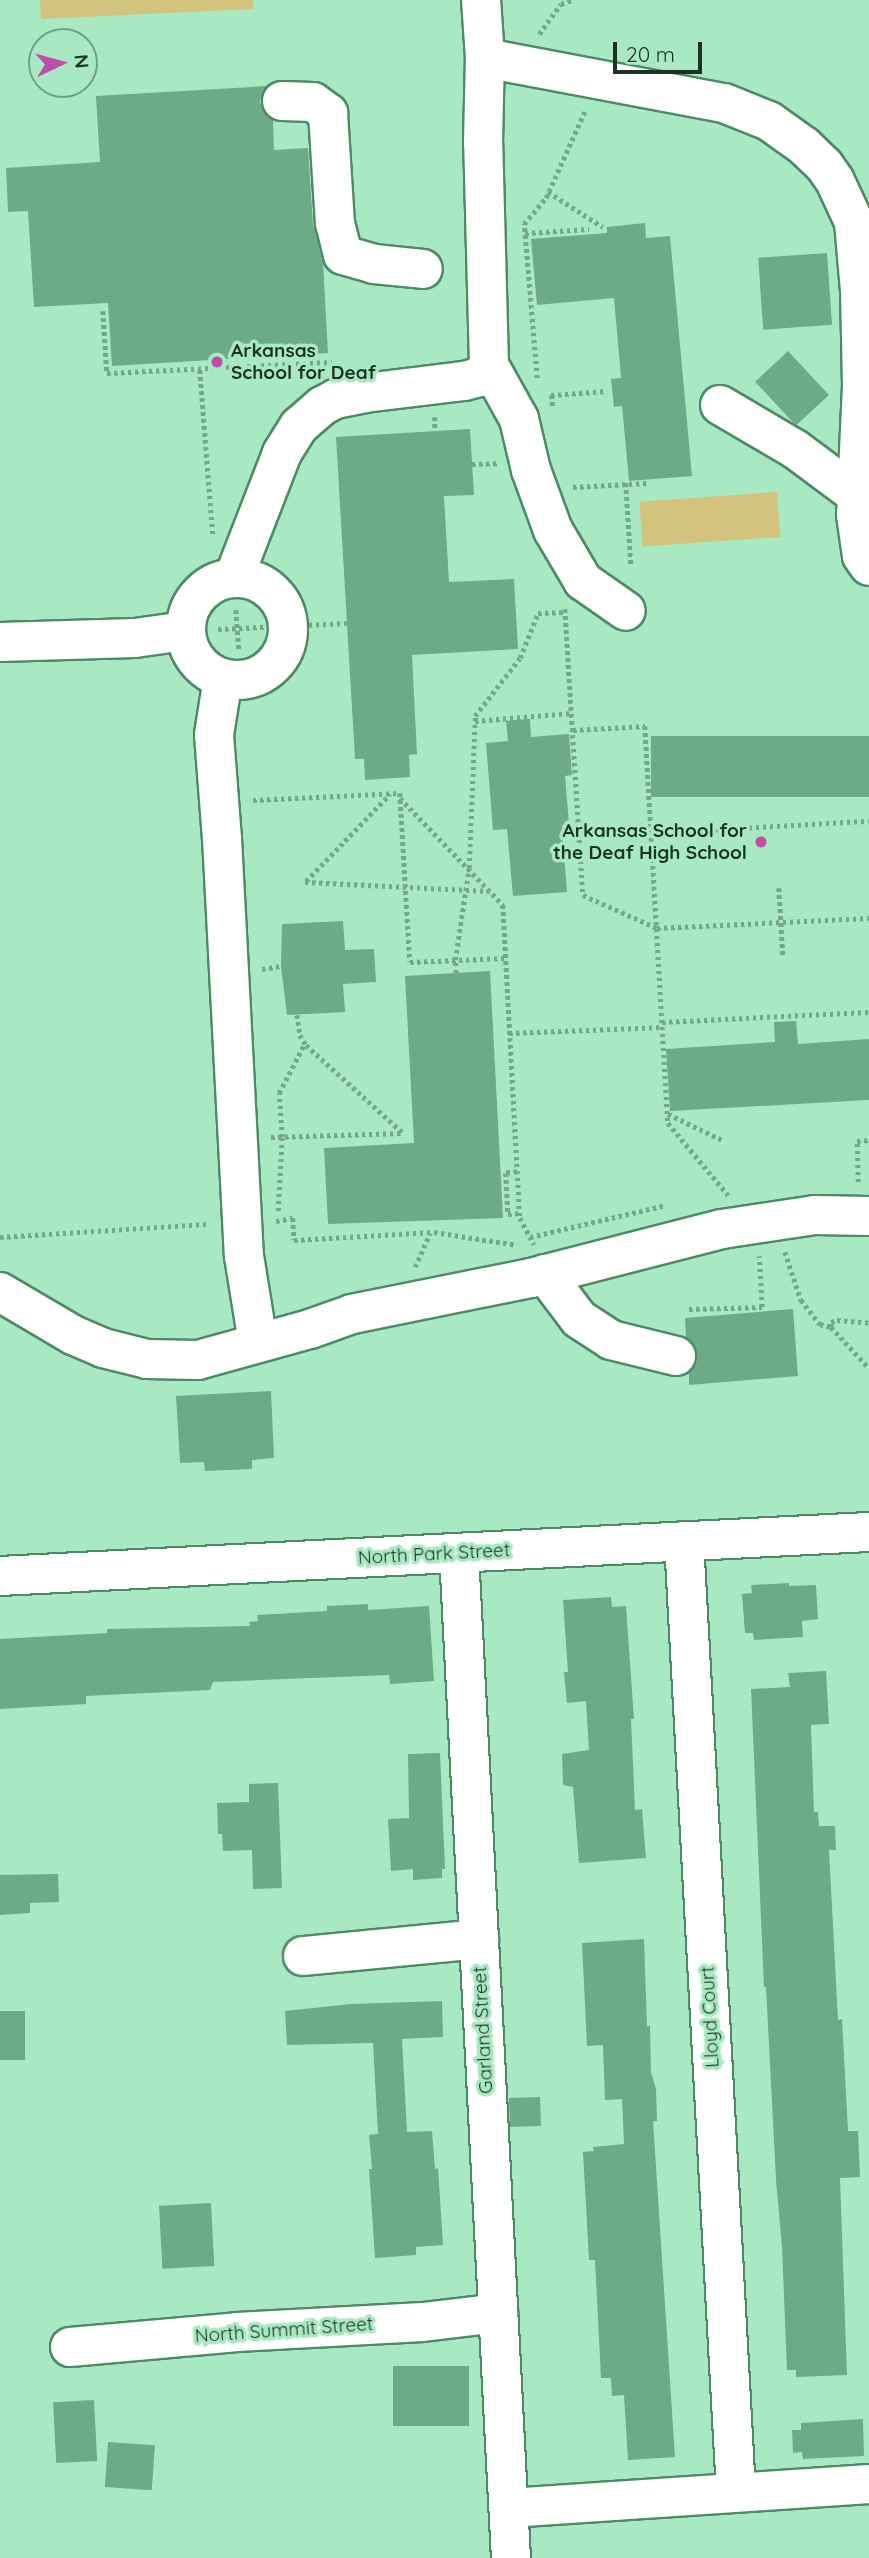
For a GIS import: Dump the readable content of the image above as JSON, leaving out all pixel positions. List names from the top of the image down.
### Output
{
  "streets": {
    "street": [
      "North Park Street",
      "Lloyd Court",
      "Garland Street",
      "North Summit Street"
    ]
  },
  "crossings": [
    ["North Park Street", "Lloyd Court"],
    ["North Park Street", "Garland Street"],
    ["Garland Street", "North Summit Street"]
  ],
  "places": ["Arkansas School for Deaf", "Arkansas School for the Deaf High School"],
  "scale_bar": "20 m",
  "north": "right"
}
